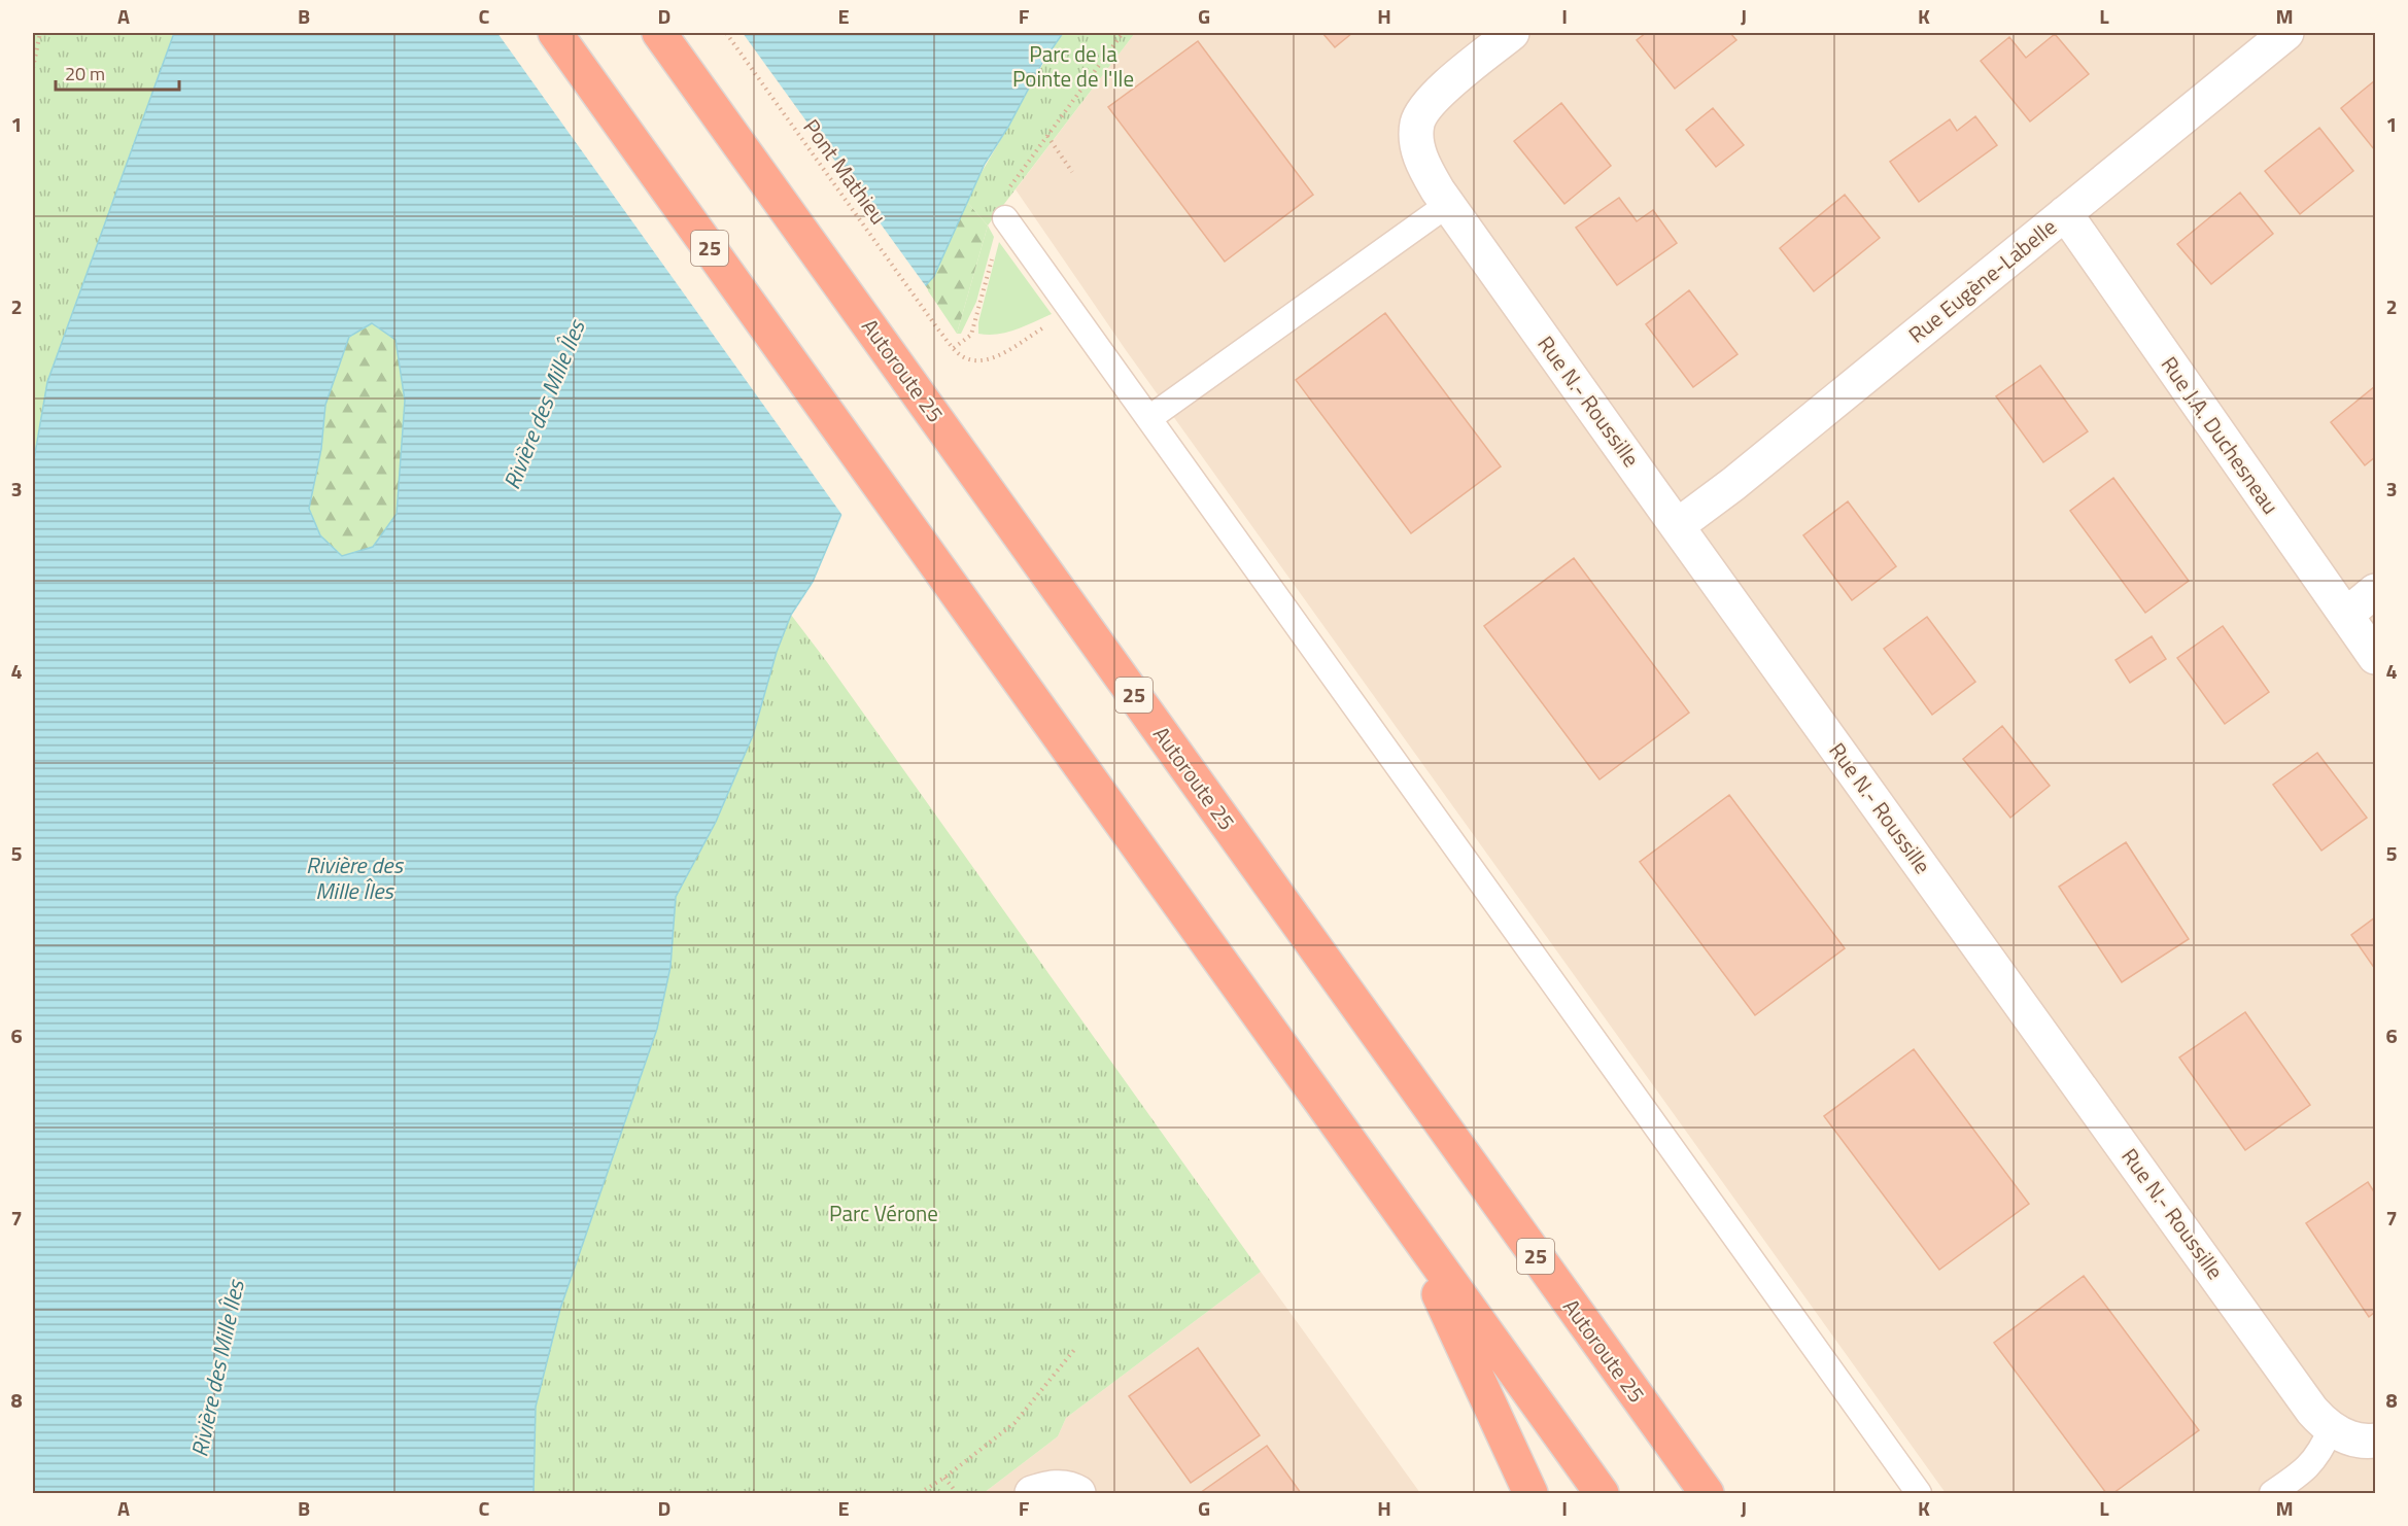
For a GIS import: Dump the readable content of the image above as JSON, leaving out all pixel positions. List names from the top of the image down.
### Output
{
  "streets": {
    "highway": ["25", "Autoroute 25"],
    "street": ["Rue Eugène-Labelle", "Rue N.- Roussille", "Rue J.A. Duchesneau"],
    "path": ["Pont Mathieu"]
  },
  "crossings": [
    ["Rue Eugène-Labelle", "Rue N.- Roussille"],
    ["Rue Eugène-Labelle", "Rue J.A. Duchesneau"]
  ],
  "water": ["Rivière des Mille Îles"],
  "parks": ["Parc de la Pointe de l'Ile", "Parc Vérone"],
  "scale_bar": "20 m",
  "grid": {
    "columns": [
      "A",
      "B",
      "C",
      "D",
      "E",
      "F",
      "G",
      "H",
      "I",
      "J",
      "K",
      "L",
      "M"
    ],
    "rows": [
      "1",
      "2",
      "3",
      "4",
      "5",
      "6",
      "7",
      "8"
    ]
  }
}
